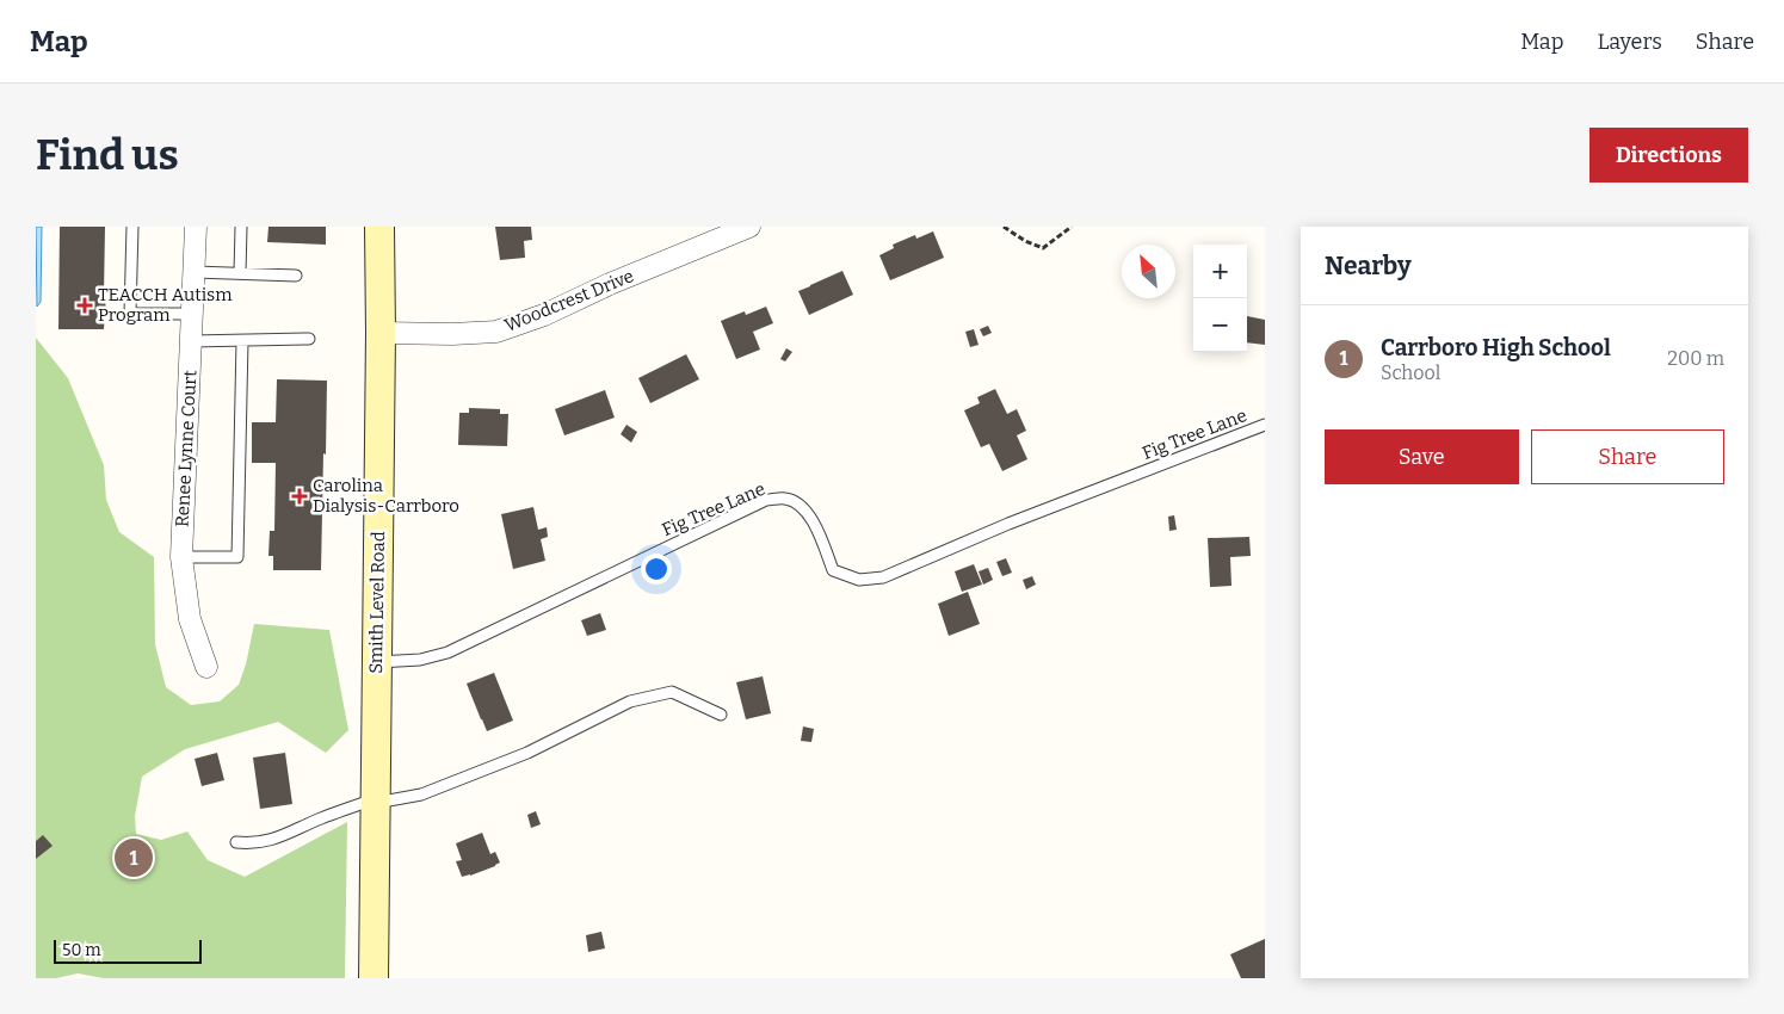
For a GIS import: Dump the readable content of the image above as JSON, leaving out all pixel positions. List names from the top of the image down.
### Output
{
  "streets": {
    "main road": ["Smith Level Road"],
    "street": ["Woodcrest Drive", "Renee Lynne Court"],
    "lane": ["Fig Tree Lane"]
  },
  "crossings": [
    ["Woodcrest Drive", "Smith Level Road"],
    ["Fig Tree Lane", "Smith Level Road"]
  ],
  "places": {
    "health": ["TEACCH Autism Program", "Carolina Dialysis-Carrboro"]
  },
  "scale_bar": "50 m",
  "north": "top left",
  "page": {
    "header": "Map",
    "nav": ["Map", "Layers", "Share"],
    "buttons": [
      "Directions",
      ["Save", "Share"]
    ],
    "title": "Find us",
    "heading": "Nearby",
    "map_buttons": ["+", "−"],
    "list": [
      {
        "mark": "1",
        "name": "Carrboro High School",
        "note": "School",
        "value": "200 m"
      }
    ],
    "pins": "1",
    "scale": "50 m"
  }
}
